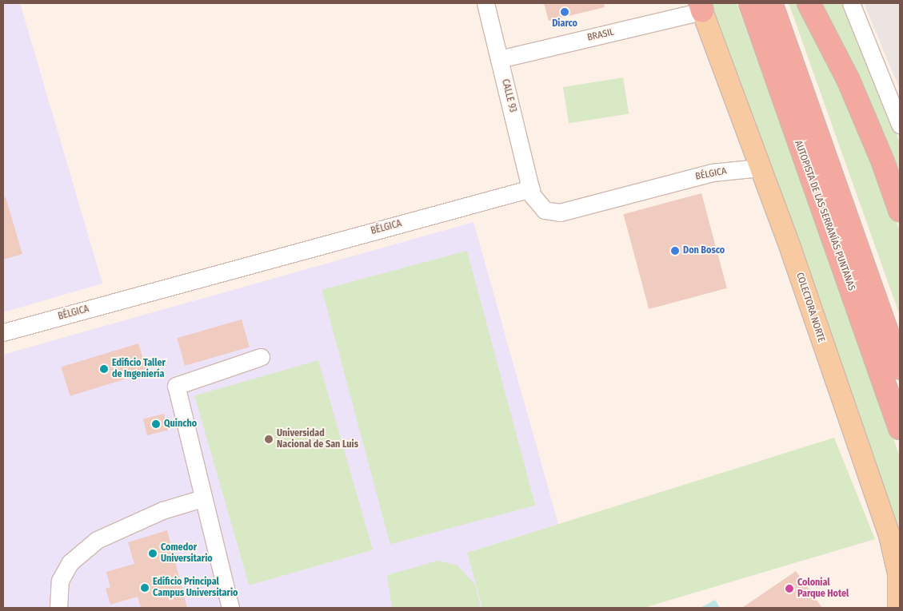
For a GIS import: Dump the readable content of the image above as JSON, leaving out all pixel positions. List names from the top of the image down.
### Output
{
  "streets": {
    "highway": ["AUTOPISTA DE LAS SERRANÍAS PUNTANAS"],
    "main road": ["COLECTORA NORTE"],
    "street": ["BRASIL", "CALLE 93", "BÉLGICA"]
  },
  "crossings": [
    ["BRASIL", "CALLE 93"],
    ["BRASIL", "COLECTORA NORTE"],
    ["CALLE 93", "BÉLGICA"],
    ["BÉLGICA", "COLECTORA NORTE"]
  ],
  "places": [
    "Diarco",
    "Don Bosco",
    "Edificio Taller de Ingeniería",
    "Quincho",
    "Universidad Nacional de San Luis",
    "Comedor Universitario",
    "Edificio Principal Campus Universitario",
    "Colonial Parque Hotel"
  ]
}
